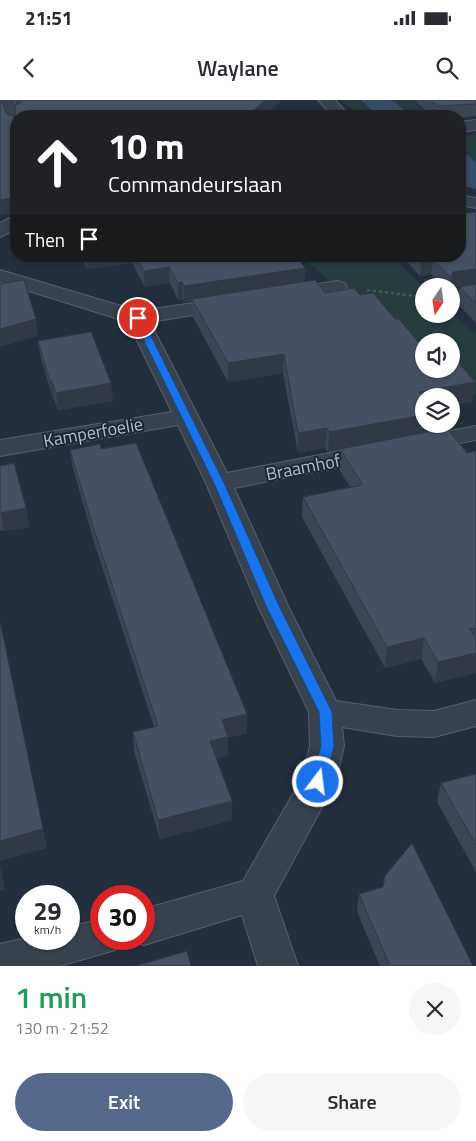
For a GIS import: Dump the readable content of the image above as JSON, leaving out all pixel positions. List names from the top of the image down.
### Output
{
  "streets": {
    "street": ["Kamperfoelie", "Braamhof"]
  },
  "north": "bottom",
  "page": {
    "status": "21:51",
    "header": "Waylane",
    "turn": ["10 m", "Commandeurslaan"],
    "then": "Then",
    "speed": "29 km/h",
    "limit": "30",
    "heading": ["1 min", "130 m · 21:52"],
    "buttons": ["Exit", "Share"]
  }
}
